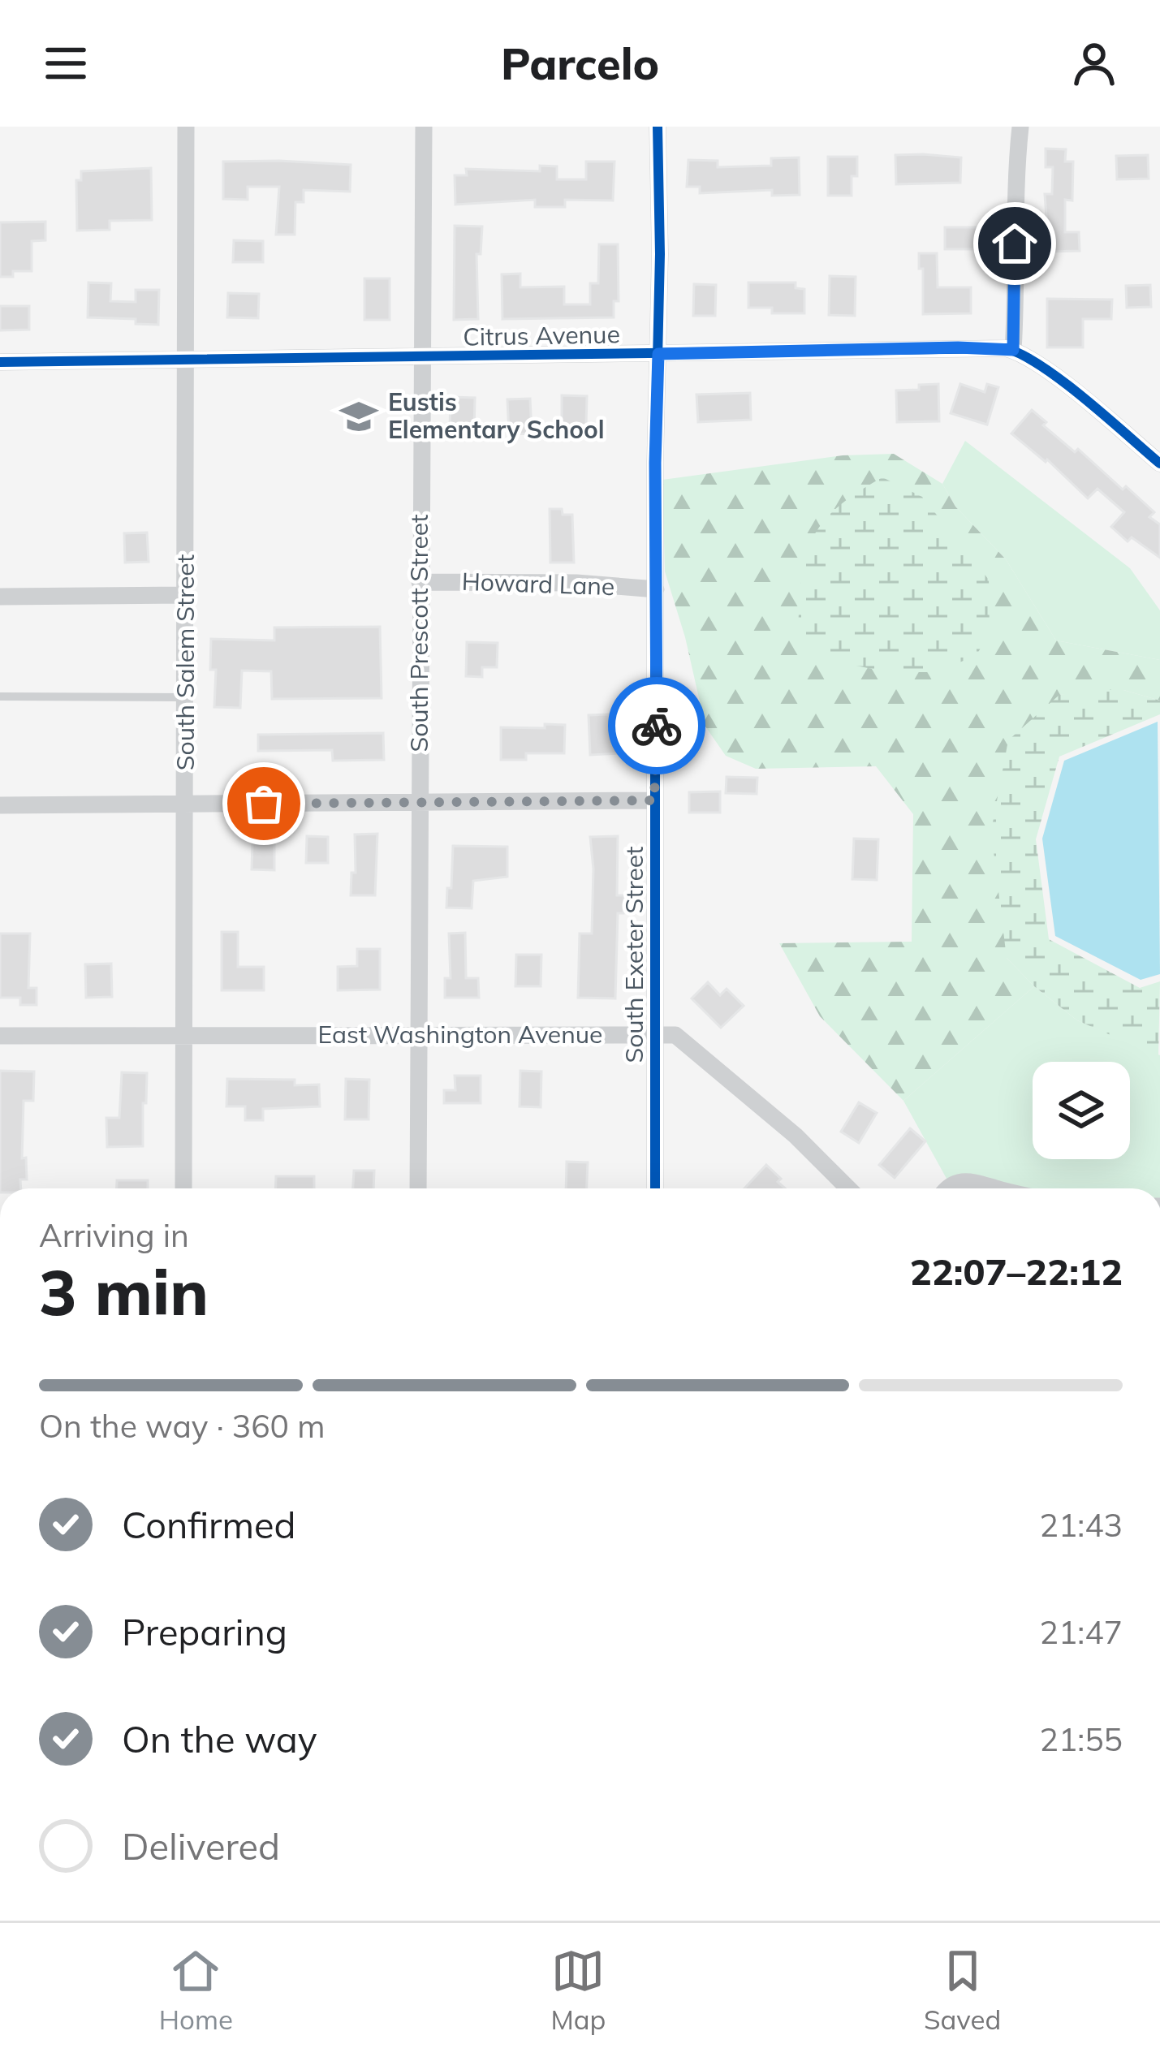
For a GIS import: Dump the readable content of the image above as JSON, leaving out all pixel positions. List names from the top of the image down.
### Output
{
  "streets": {
    "street": [
      "Citrus Avenue",
      "Howard Lane",
      "South Prescott Street",
      "South Salem Street",
      "South Exeter Street",
      "East Washington Avenue"
    ]
  },
  "crossings": [
    ["Citrus Avenue", "South Prescott Street"],
    ["Citrus Avenue", "South Salem Street"],
    ["Citrus Avenue", "South Exeter Street"],
    ["Howard Lane", "South Prescott Street"],
    ["Howard Lane", "South Exeter Street"],
    ["South Prescott Street", "East Washington Avenue"],
    ["South Salem Street", "East Washington Avenue"],
    ["South Exeter Street", "East Washington Avenue"]
  ],
  "places": {
    "school or university": ["Eustis Elementary School"]
  },
  "page": {
    "header": "Parcelo",
    "heading": ["3 min", "Arriving in", "22:07–22:12"],
    "bar": "On the way · 360 m",
    "list": [
      ["Confirmed", "21:43"],
      ["Preparing", "21:47"],
      ["On the way", "21:55"],
      "Delivered"
    ],
    "tabs": ["Home", "Map", "Saved"]
  }
}
